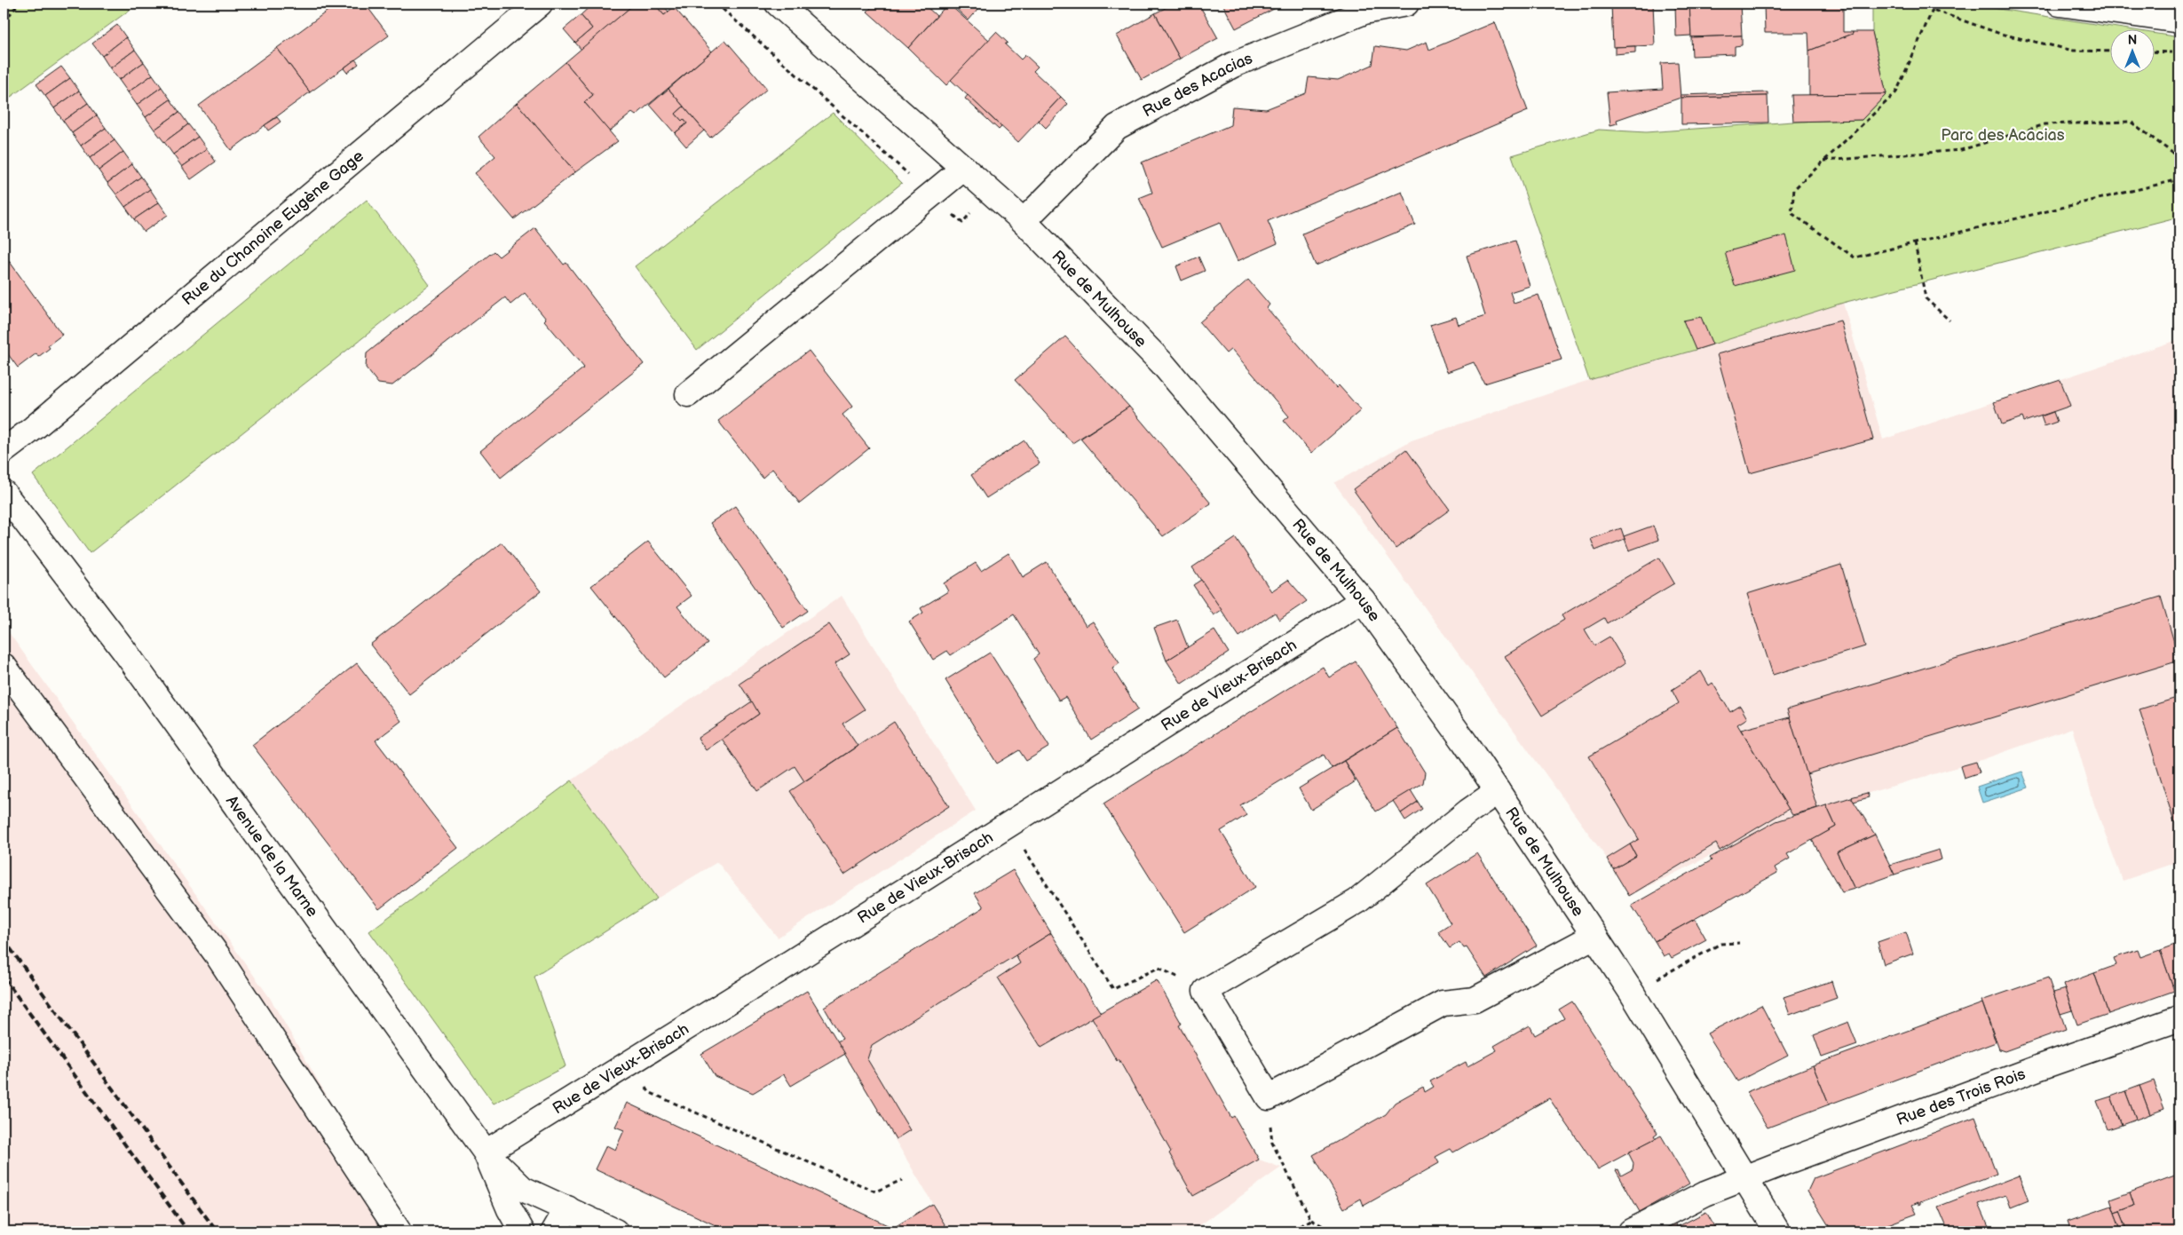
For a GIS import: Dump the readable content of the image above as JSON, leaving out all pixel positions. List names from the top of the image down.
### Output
{
  "streets": {
    "street": [
      "Rue des Acacias",
      "Rue du Chanoine Eugène Gage",
      "Rue de Mulhouse",
      "Rue de Vieux-Brisach",
      "Avenue de la Marne",
      "Rue des Trois Rois"
    ]
  },
  "crossings": [
    ["Rue des Acacias", "Rue de Mulhouse"],
    ["Rue de Mulhouse", "Rue de Vieux-Brisach"],
    ["Rue de Mulhouse", "Rue des Trois Rois"],
    ["Rue de Vieux-Brisach", "Avenue de la Marne"]
  ],
  "parks": ["Parc des Acacias"],
  "north": "top"
}
